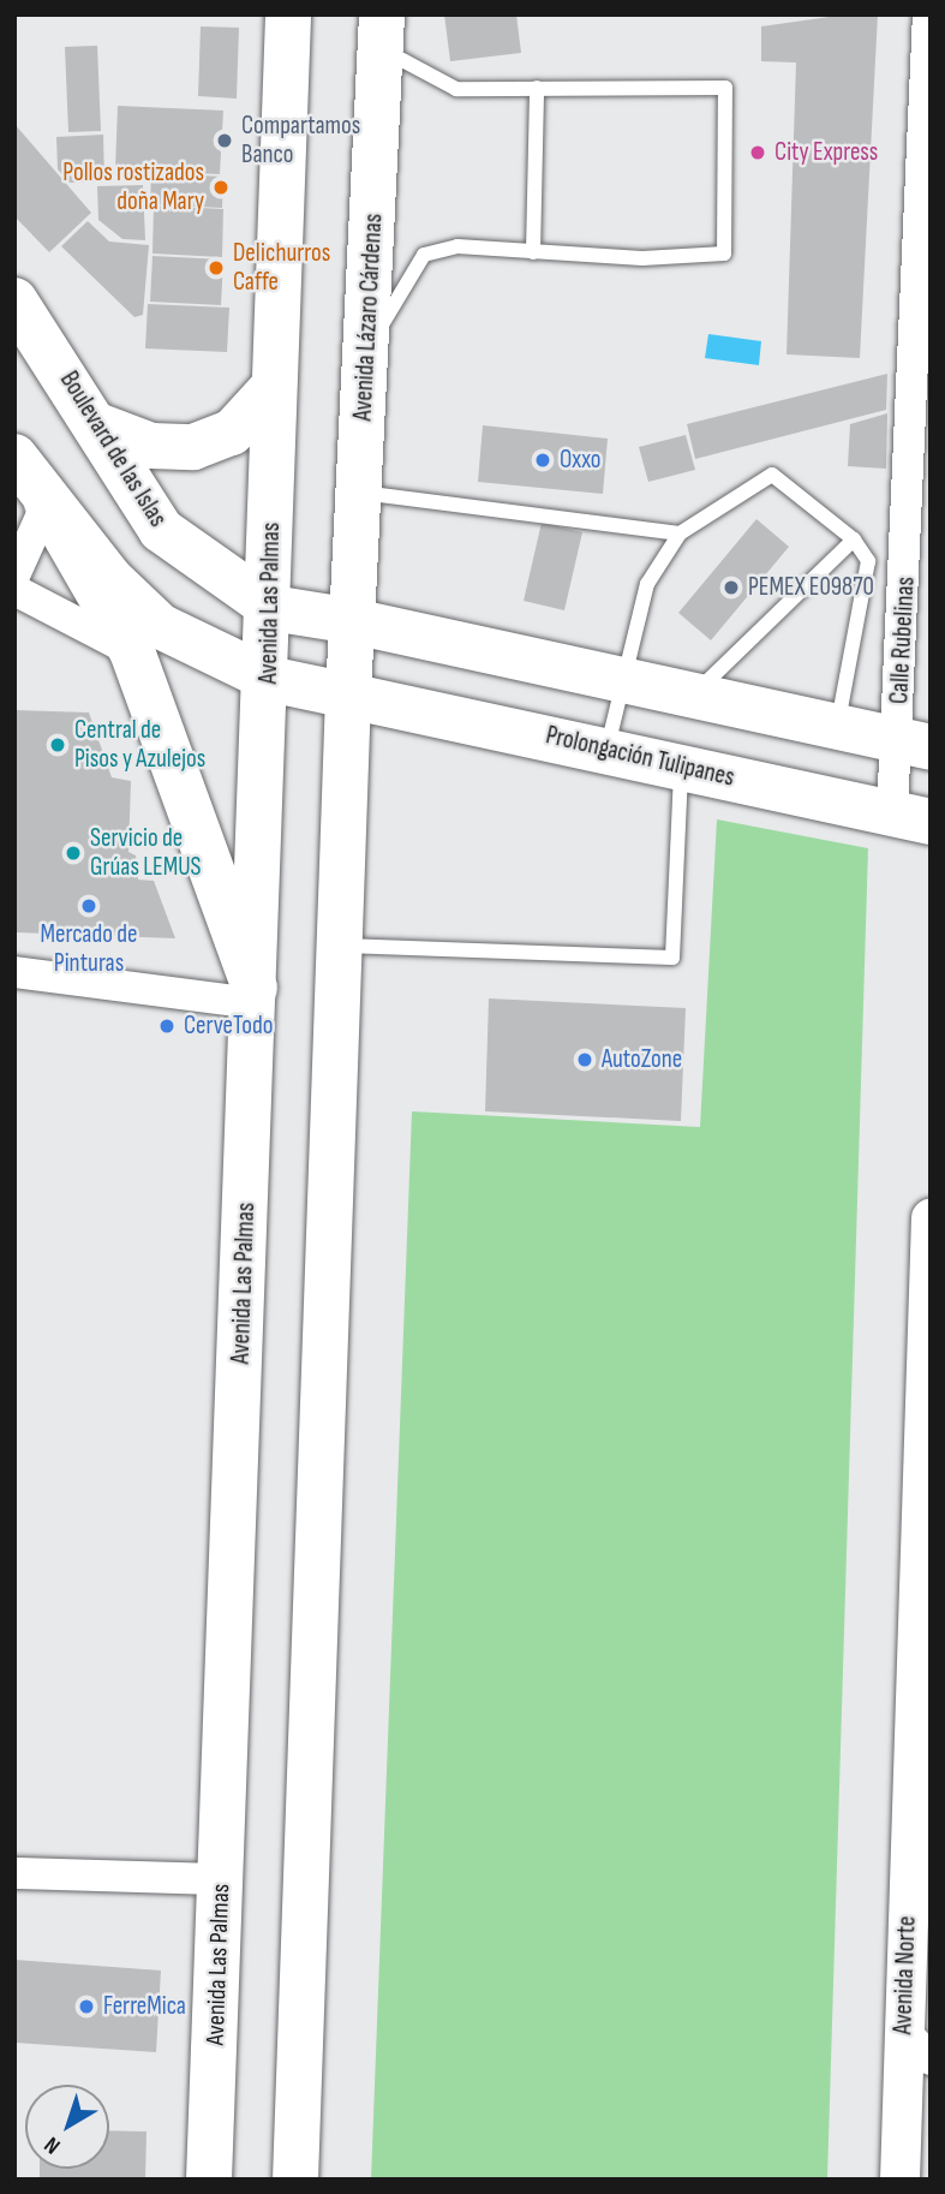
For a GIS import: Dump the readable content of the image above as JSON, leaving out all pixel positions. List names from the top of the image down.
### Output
{
  "streets": {
    "main road": [
      "Avenida Lázaro Cárdenas",
      "Boulevard de las Islas",
      "Avenida Las Palmas",
      "Prolongación Tulipanes"
    ],
    "street": ["Calle Rubelinas", "Avenida Norte"]
  },
  "crossings": [
    ["Boulevard de las Islas", "Avenida Las Palmas"],
    ["Calle Rubelinas", "Prolongación Tulipanes"]
  ],
  "places": [
    "Compartamos Banco",
    "City Express",
    "Pollos rostizados doña Mary",
    "Delichurros Caffe",
    "Oxxo",
    "PEMEX E09870",
    "Central de Pisos y Azulejos",
    "Servicio de Grúas LEMUS",
    "Mercado de Pinturas",
    "CerveTodo",
    "AutoZone",
    "FerreMica"
  ],
  "north": "bottom left"
}
